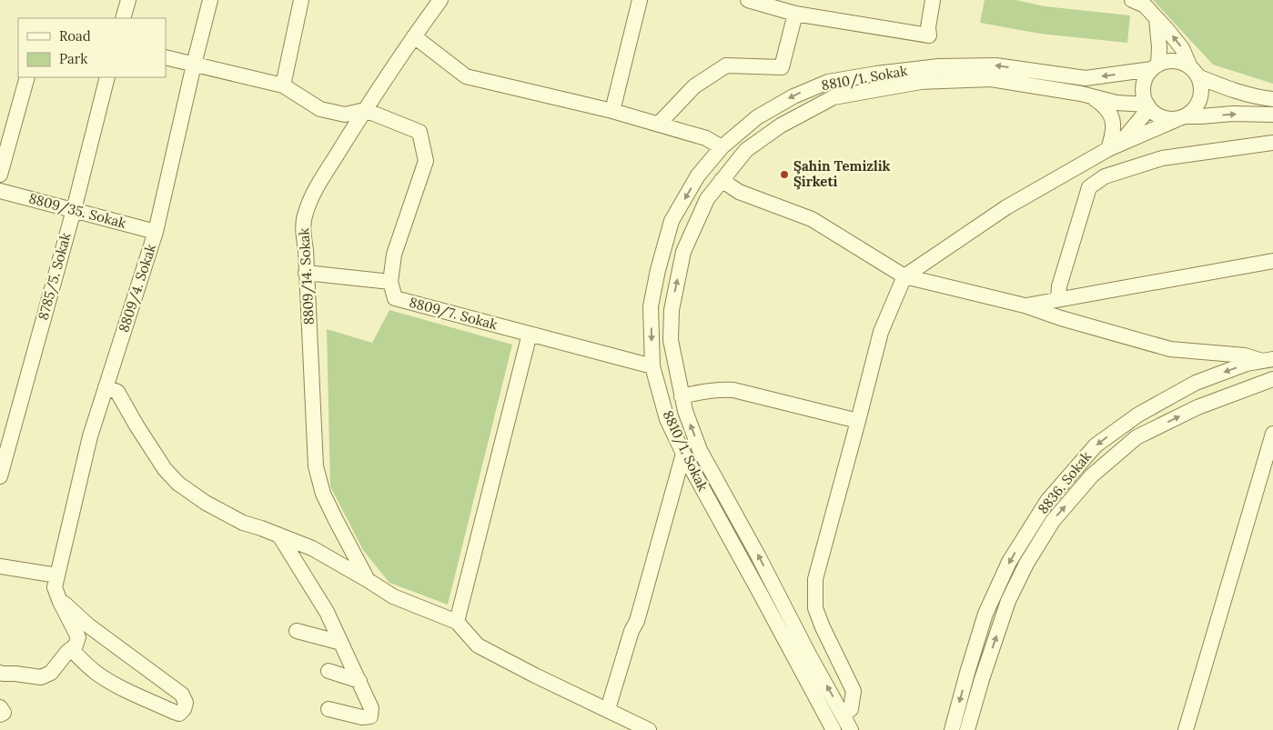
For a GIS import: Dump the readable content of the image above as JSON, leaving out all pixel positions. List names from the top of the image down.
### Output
{
  "streets": {
    "street": [
      "8810/1. Sokak",
      "8809/35. Sokak",
      "8785/5. Sokak",
      "8809/14. Sokak",
      "8809/4. Sokak",
      "8809/7. Sokak",
      "8836. Sokak"
    ]
  },
  "crossings": [
    ["8810/1. Sokak", "8809/7. Sokak"],
    ["8809/35. Sokak", "8785/5. Sokak"],
    ["8809/35. Sokak", "8809/4. Sokak"]
  ],
  "places": ["Şahin Temizlik Şirketi"],
  "legend": ["Road", "Park"]
}
